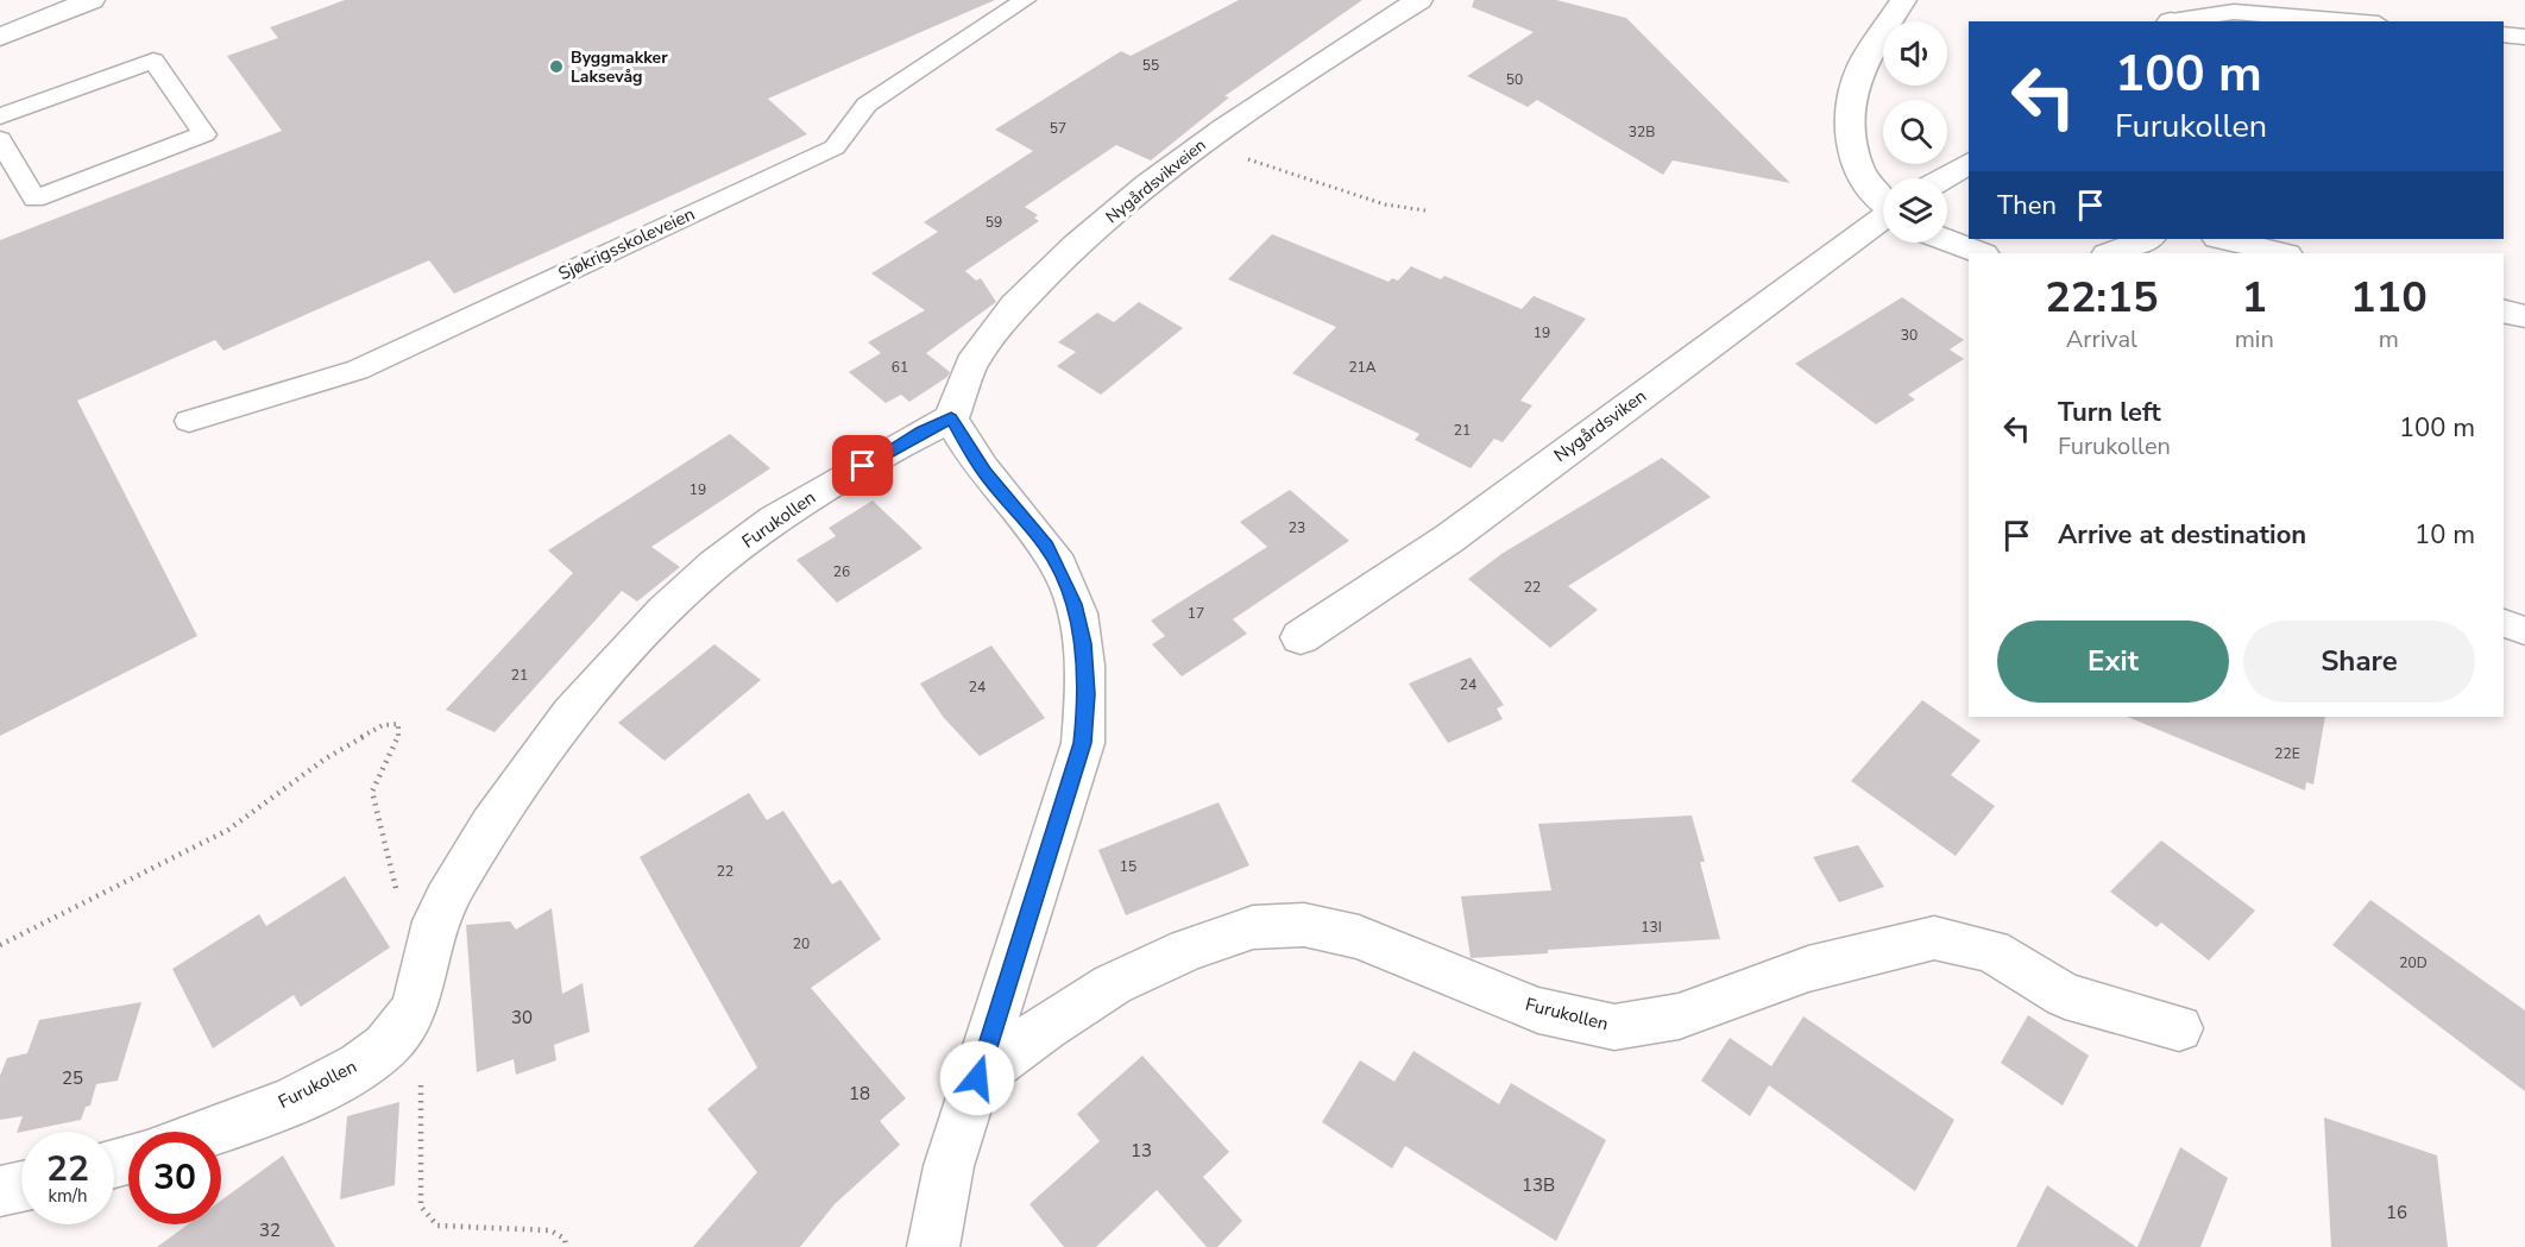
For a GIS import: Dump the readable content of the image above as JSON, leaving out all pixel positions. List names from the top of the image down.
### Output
{
  "streets": {
    "street": ["Nygårdsvikveien", "Nygårdsviken", "Furukollen"],
    "lane": ["Sjøkrigsskoleveien"]
  },
  "crossings": [
    ["Nygårdsvikveien", "Furukollen"]
  ],
  "places": ["Byggmakker Laksevåg"],
  "house_numbers": [
    "55",
    "50",
    "57",
    "32B",
    "59",
    "19",
    "30",
    "61",
    "21A",
    "21",
    "19",
    "23",
    "26",
    "22",
    "17",
    "21",
    "24",
    "24",
    "22E",
    "15",
    "22",
    "13I",
    "20",
    "20D",
    "30",
    "25",
    "18",
    "13",
    "13B",
    "16",
    "32"
  ],
  "page": {
    "turn": ["100 m", "Furukollen"],
    "then": "Then",
    "eta": [
      "22:15",
      "Arrival",
      "1",
      "min",
      "110",
      "m"
    ],
    "list": [
      {
        "name": "Turn left",
        "note": "Furukollen",
        "value": "100 m"
      },
      {
        "name": "Arrive at destination",
        "value": "10 m"
      }
    ],
    "buttons": ["Exit", "Share"],
    "speed": "22 km/h",
    "limit": "30"
  }
}
